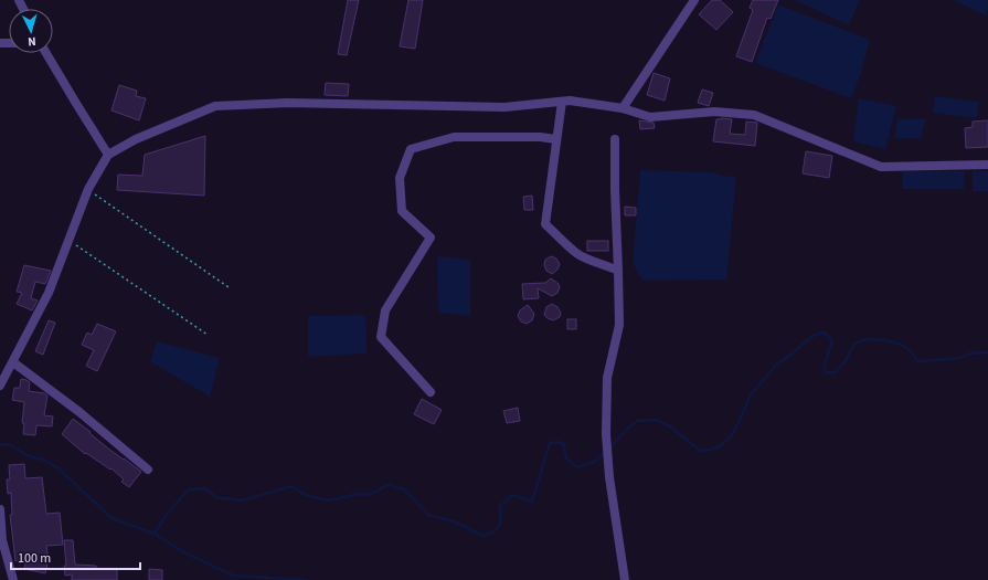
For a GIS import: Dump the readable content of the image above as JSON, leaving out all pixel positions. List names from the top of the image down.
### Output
{
  "scale_bar": "100 m",
  "north": "bottom"
}
